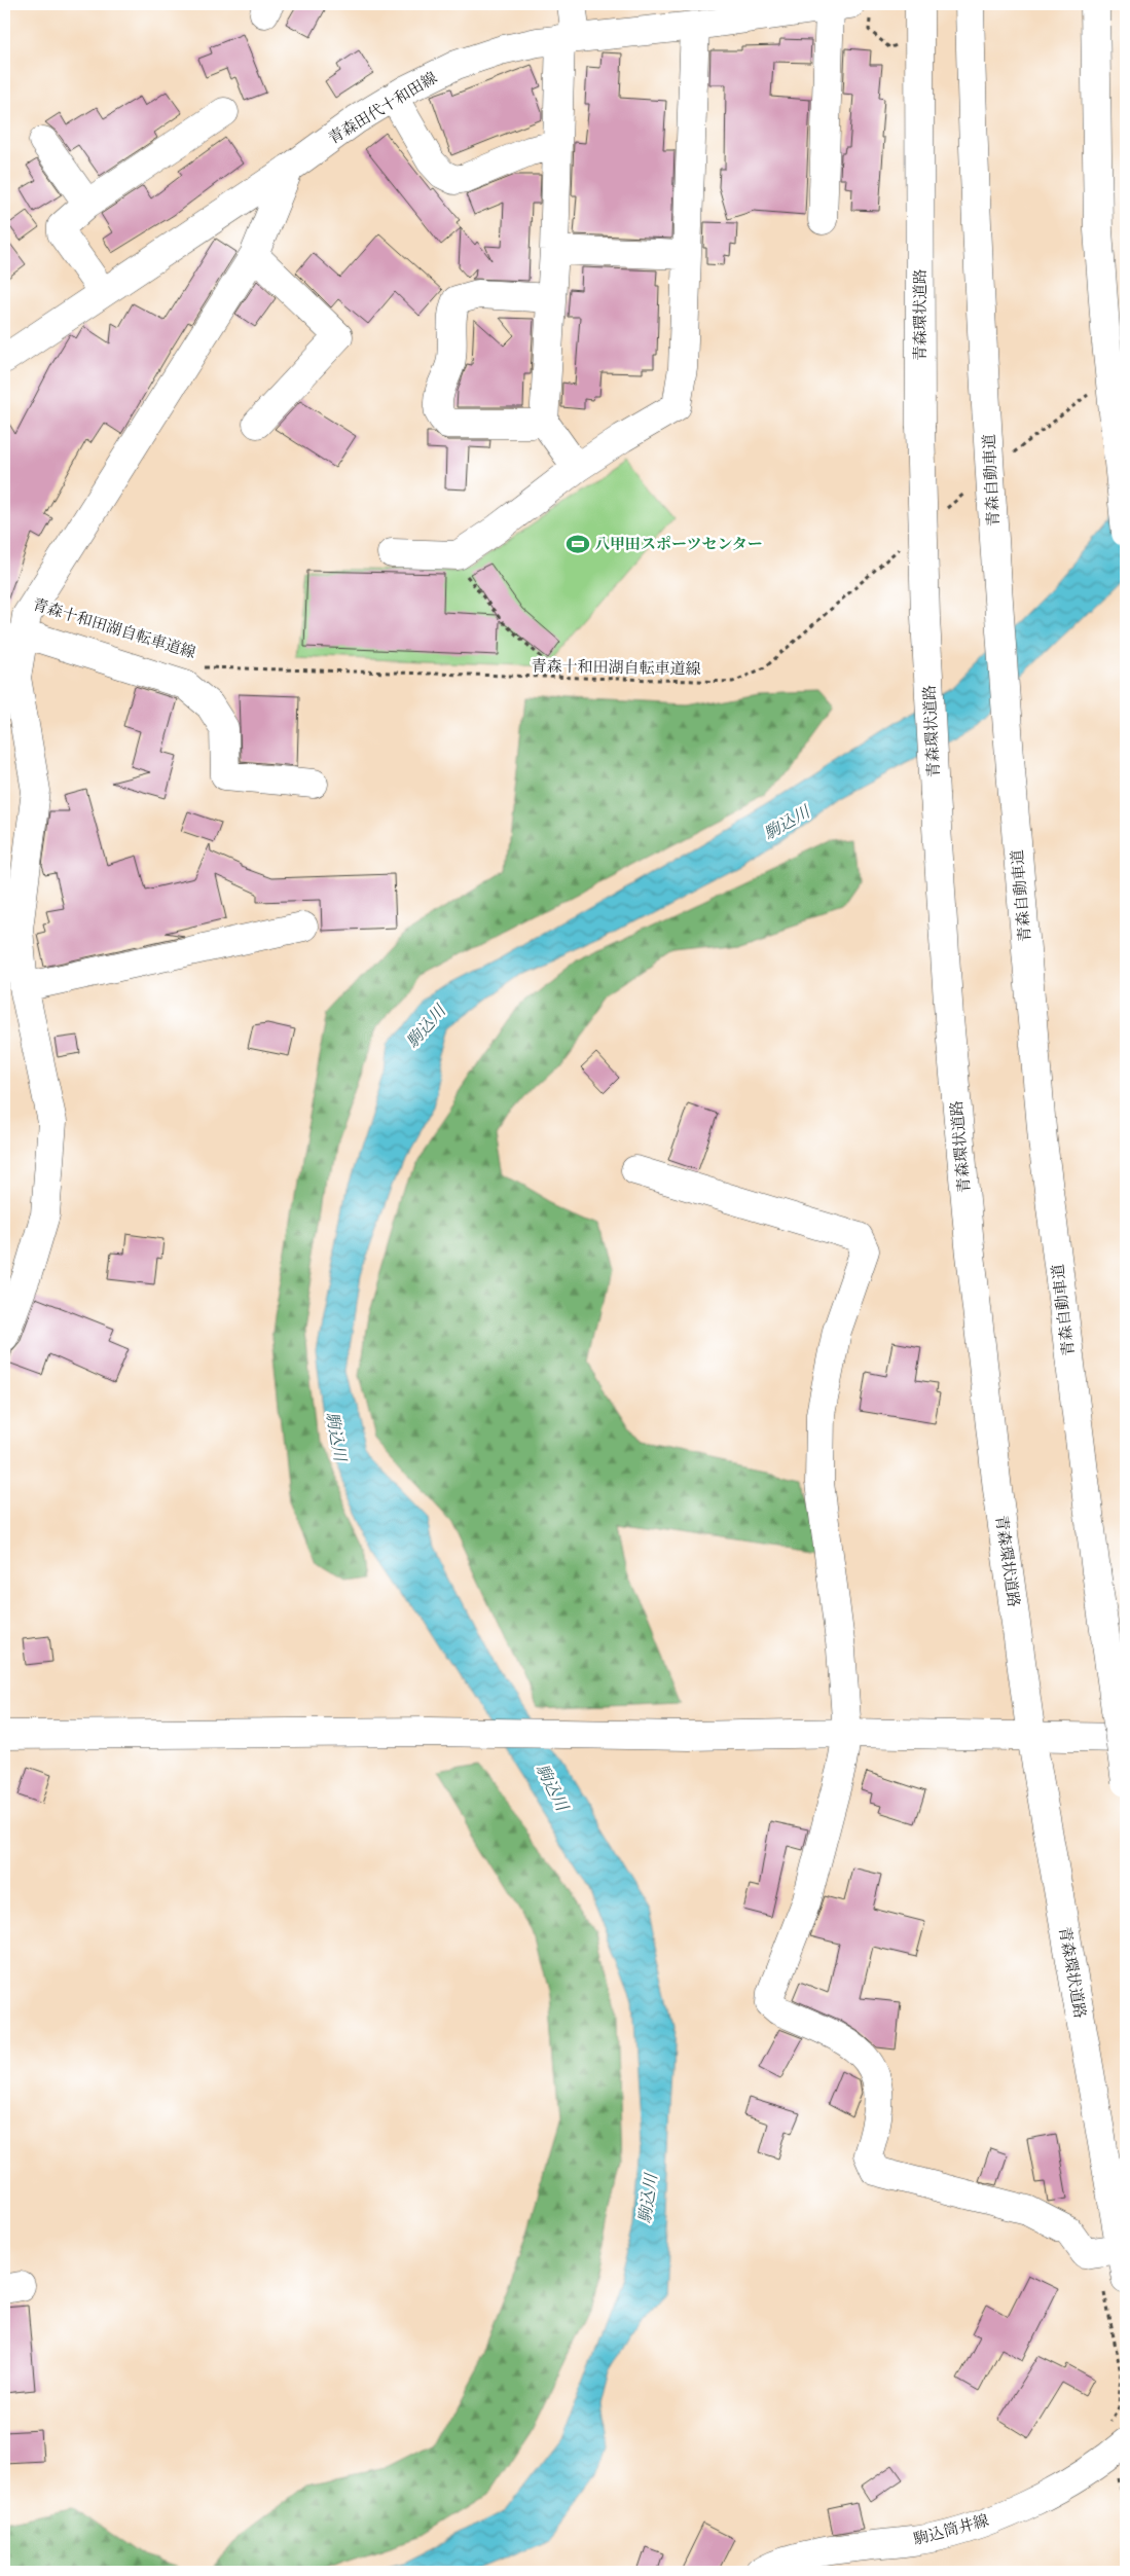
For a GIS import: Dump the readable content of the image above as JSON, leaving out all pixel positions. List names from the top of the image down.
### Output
{
  "streets": {
    "main road": [
      "青森田代十和田線",
      "青森環状道路",
      "青森自動車道",
      "駒込筒井線"
    ],
    "path": ["青森十和田湖自転車道線"]
  },
  "water": ["駒込川"],
  "places": {
    "sports": ["八甲田スポーツセンター"]
  }
}
